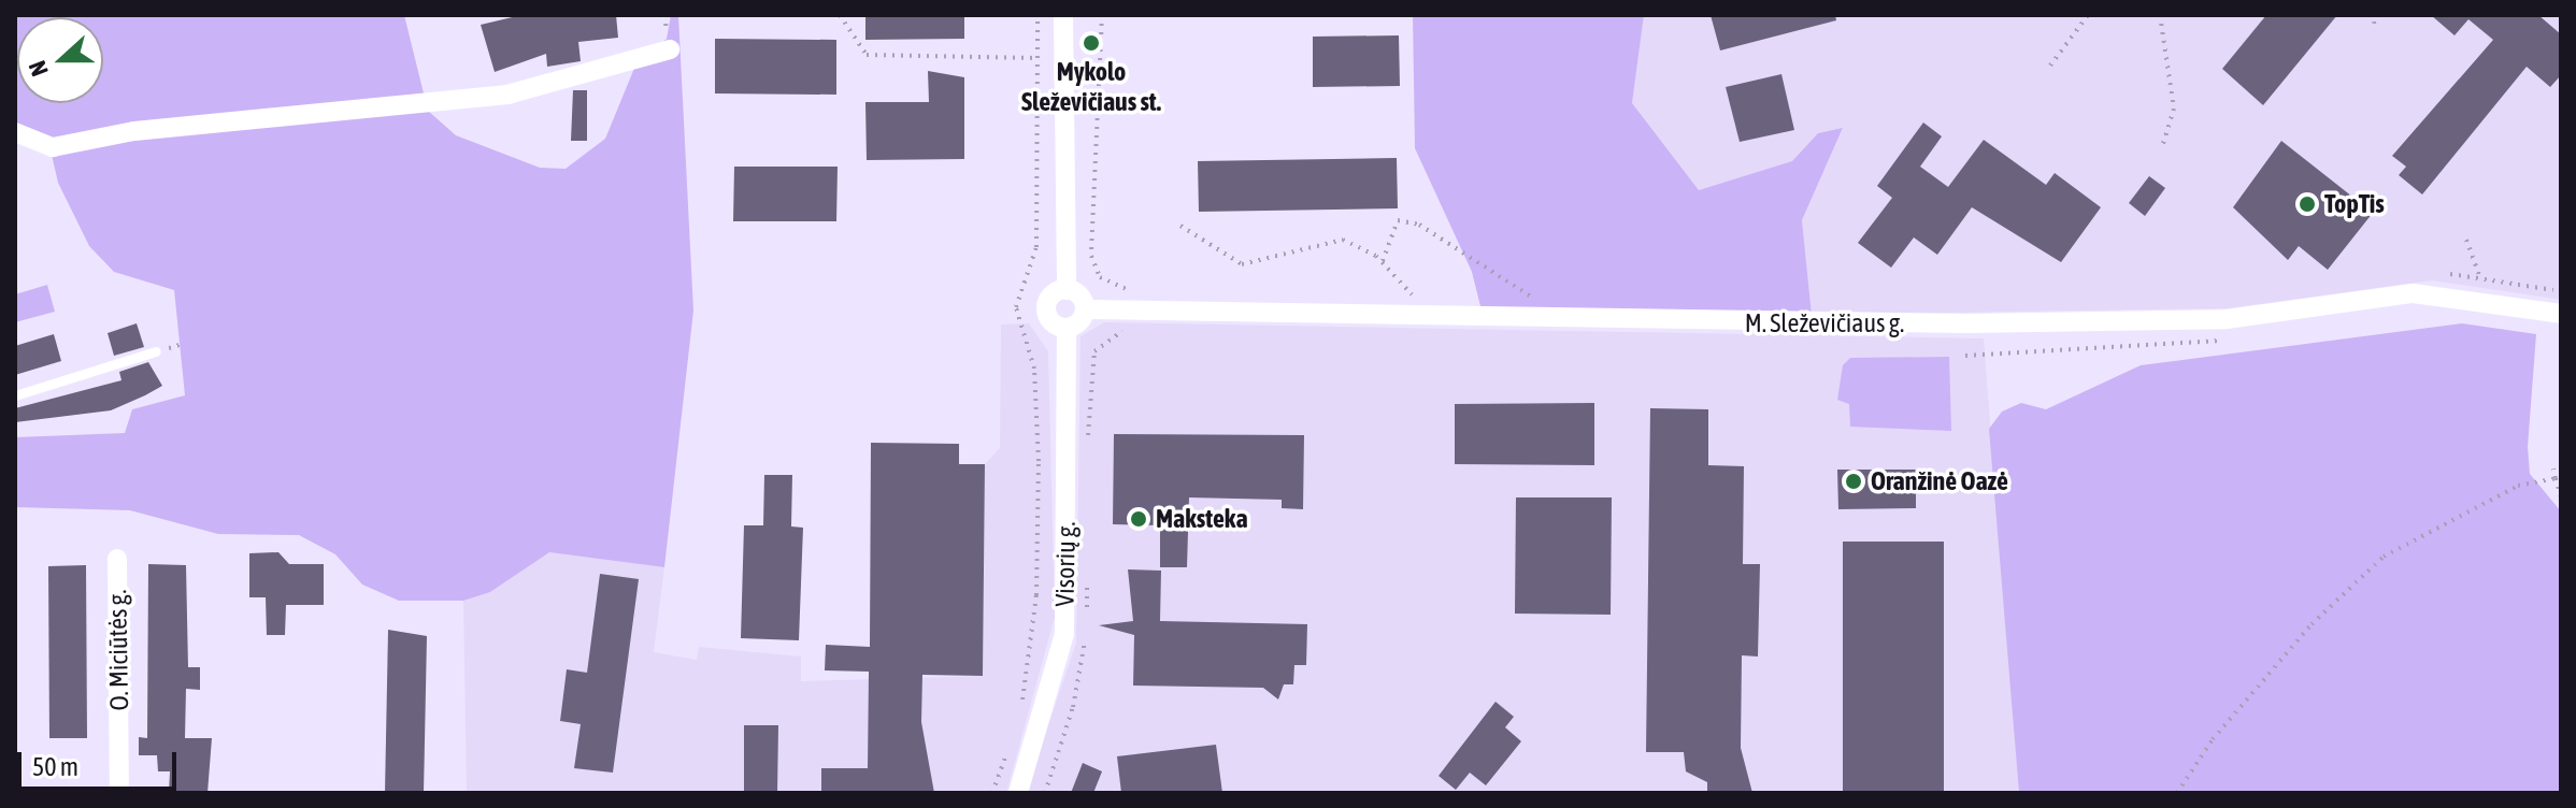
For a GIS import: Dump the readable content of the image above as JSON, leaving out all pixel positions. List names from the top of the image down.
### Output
{
  "streets": {
    "street": ["M. Sleževičiaus g.", "Visorių g.", "O. Miciūtės g."]
  },
  "crossings": [
    ["M. Sleževičiaus g.", "Visorių g."]
  ],
  "places": [
    "Mykolo Sleževičiaus st.",
    "TopTis",
    "Oranžinė Oazė",
    "Maksteka"
  ],
  "scale_bar": "50 m",
  "north": "left"
}
